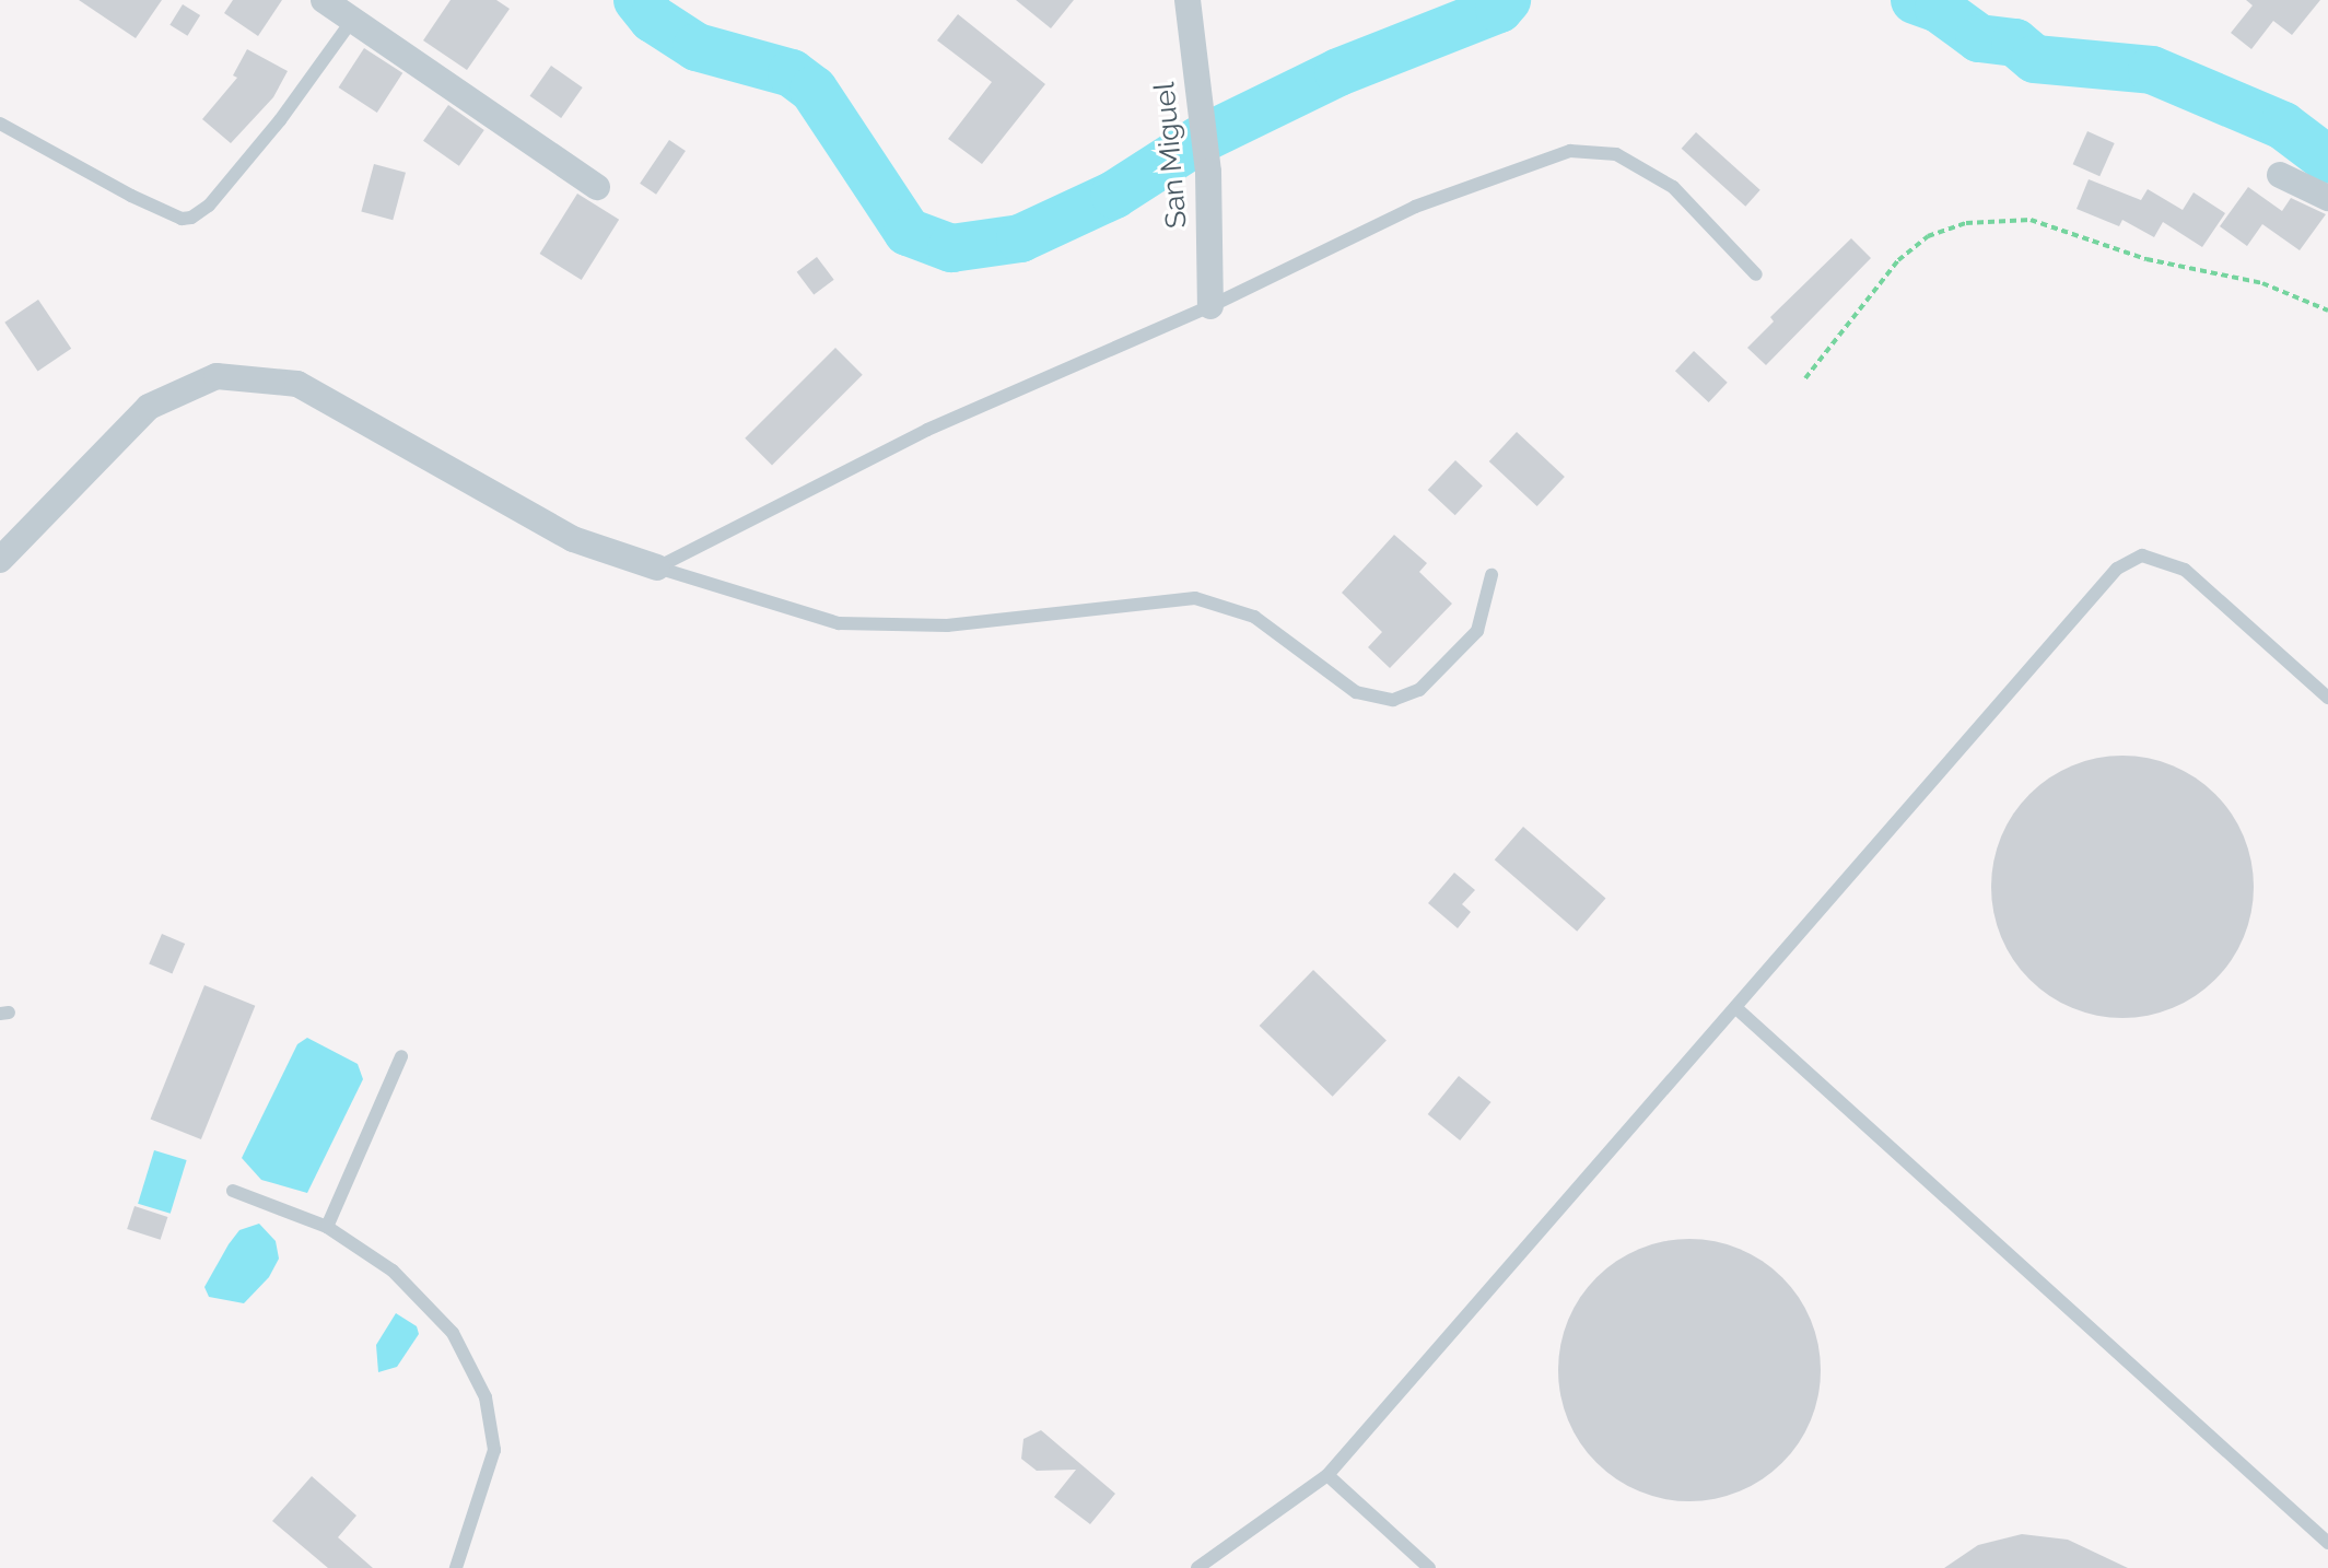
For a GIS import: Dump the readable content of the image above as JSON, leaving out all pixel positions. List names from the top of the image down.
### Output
{
  "streets": {
    "street": ["San Miguel"]
  }
}
